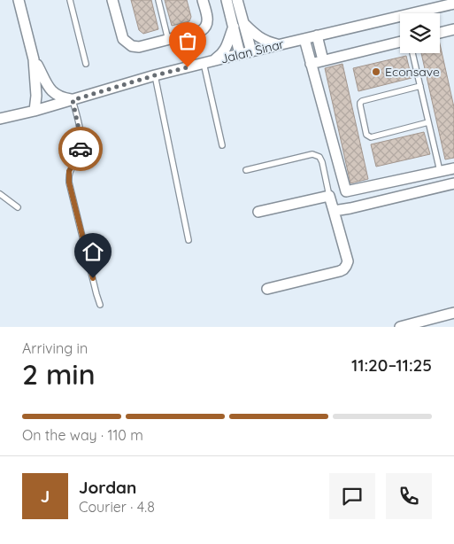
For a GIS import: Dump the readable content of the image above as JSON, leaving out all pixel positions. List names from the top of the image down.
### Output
{
  "streets": {
    "street": ["Jalan Sinar"]
  },
  "places": ["Econsave"],
  "page": {
    "heading": ["2 min", "Arriving in", "11:20–11:25"],
    "panel": ["Jordan", "Courier · 4.8"],
    "bar": "On the way · 110 m",
    "round": "J"
  }
}
